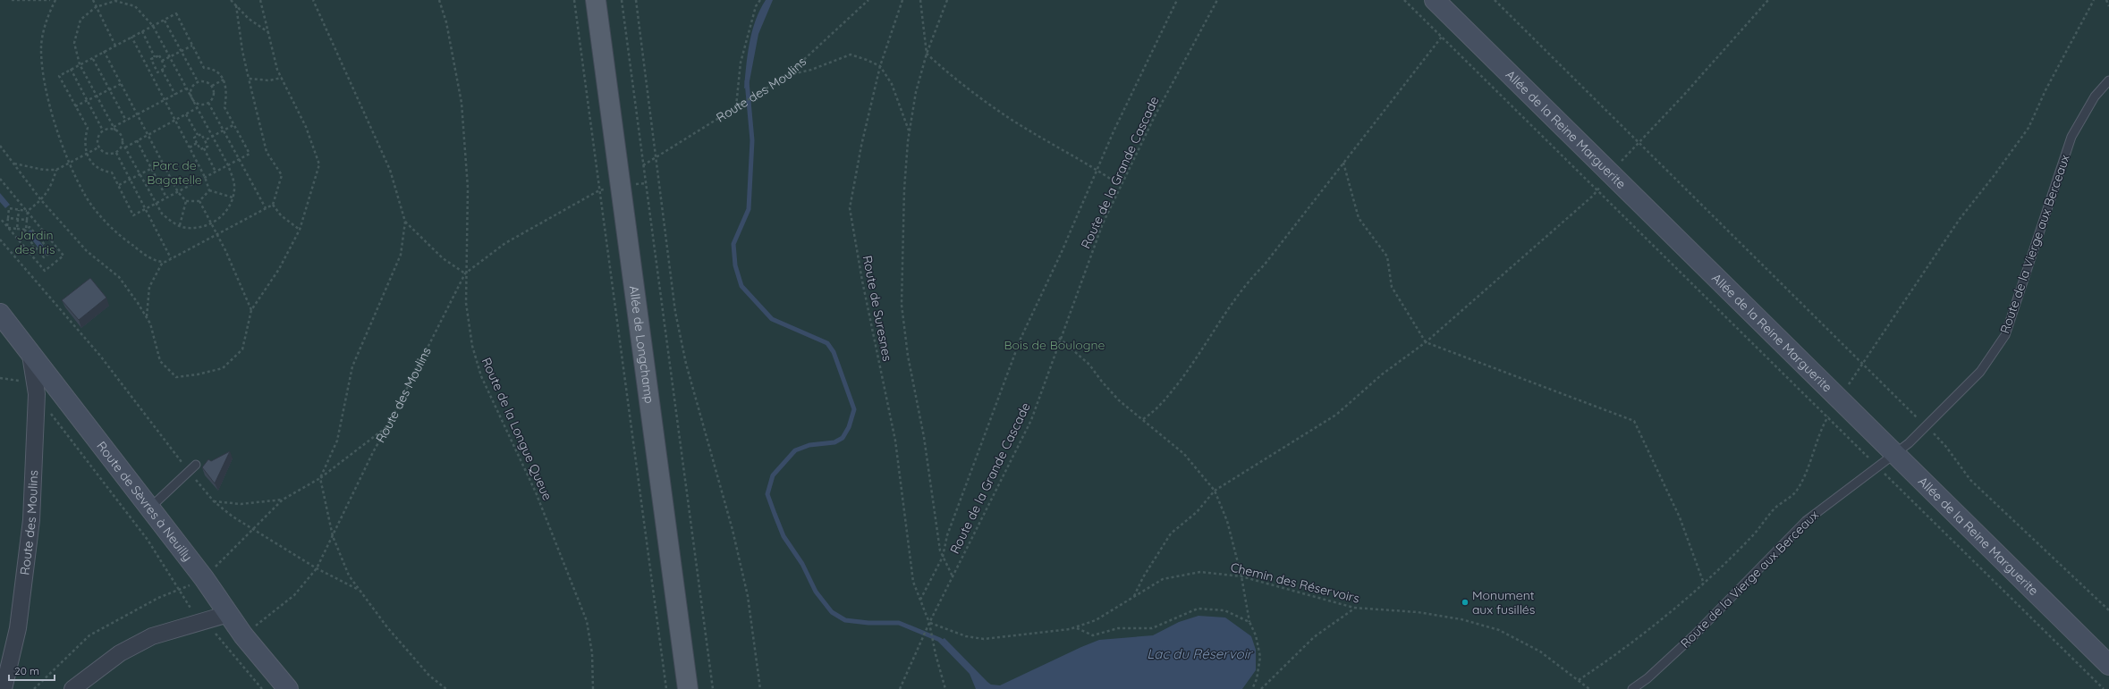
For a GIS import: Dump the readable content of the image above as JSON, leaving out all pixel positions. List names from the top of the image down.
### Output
{
  "streets": {
    "main road": ["Allée de la Reine Marguerite", "Allée de Longchamp", "Route de Sèvres à Neuilly"],
    "street": ["Route des Moulins"],
    "lane": ["Route de la Vierge aux Berceaux"],
    "path": [
      "Route de la Grande Cascade",
      "Route de Suresnes",
      "Route de la Longue Queue",
      "Chemin des Réservoirs"
    ]
  },
  "crossings": [
    ["Route des Moulins", "Allée de Longchamp"],
    ["Route des Moulins", "Route de la Longue Queue"],
    ["Route des Moulins", "Route de Sèvres à Neuilly"],
    ["Allée de la Reine Marguerite", "Route de la Vierge aux Berceaux"],
    ["Route de la Grande Cascade", "Route de Suresnes"],
    ["Route de la Grande Cascade", "Chemin des Réservoirs"],
    ["Route de Suresnes", "Chemin des Réservoirs"]
  ],
  "water": ["Lac du Réservoir"],
  "parks": ["Parc de Bagatelle", "Jardin des Iris", "Bois de Boulogne"],
  "places": ["Monument aux fusillés"],
  "scale_bar": "20 m"
}
